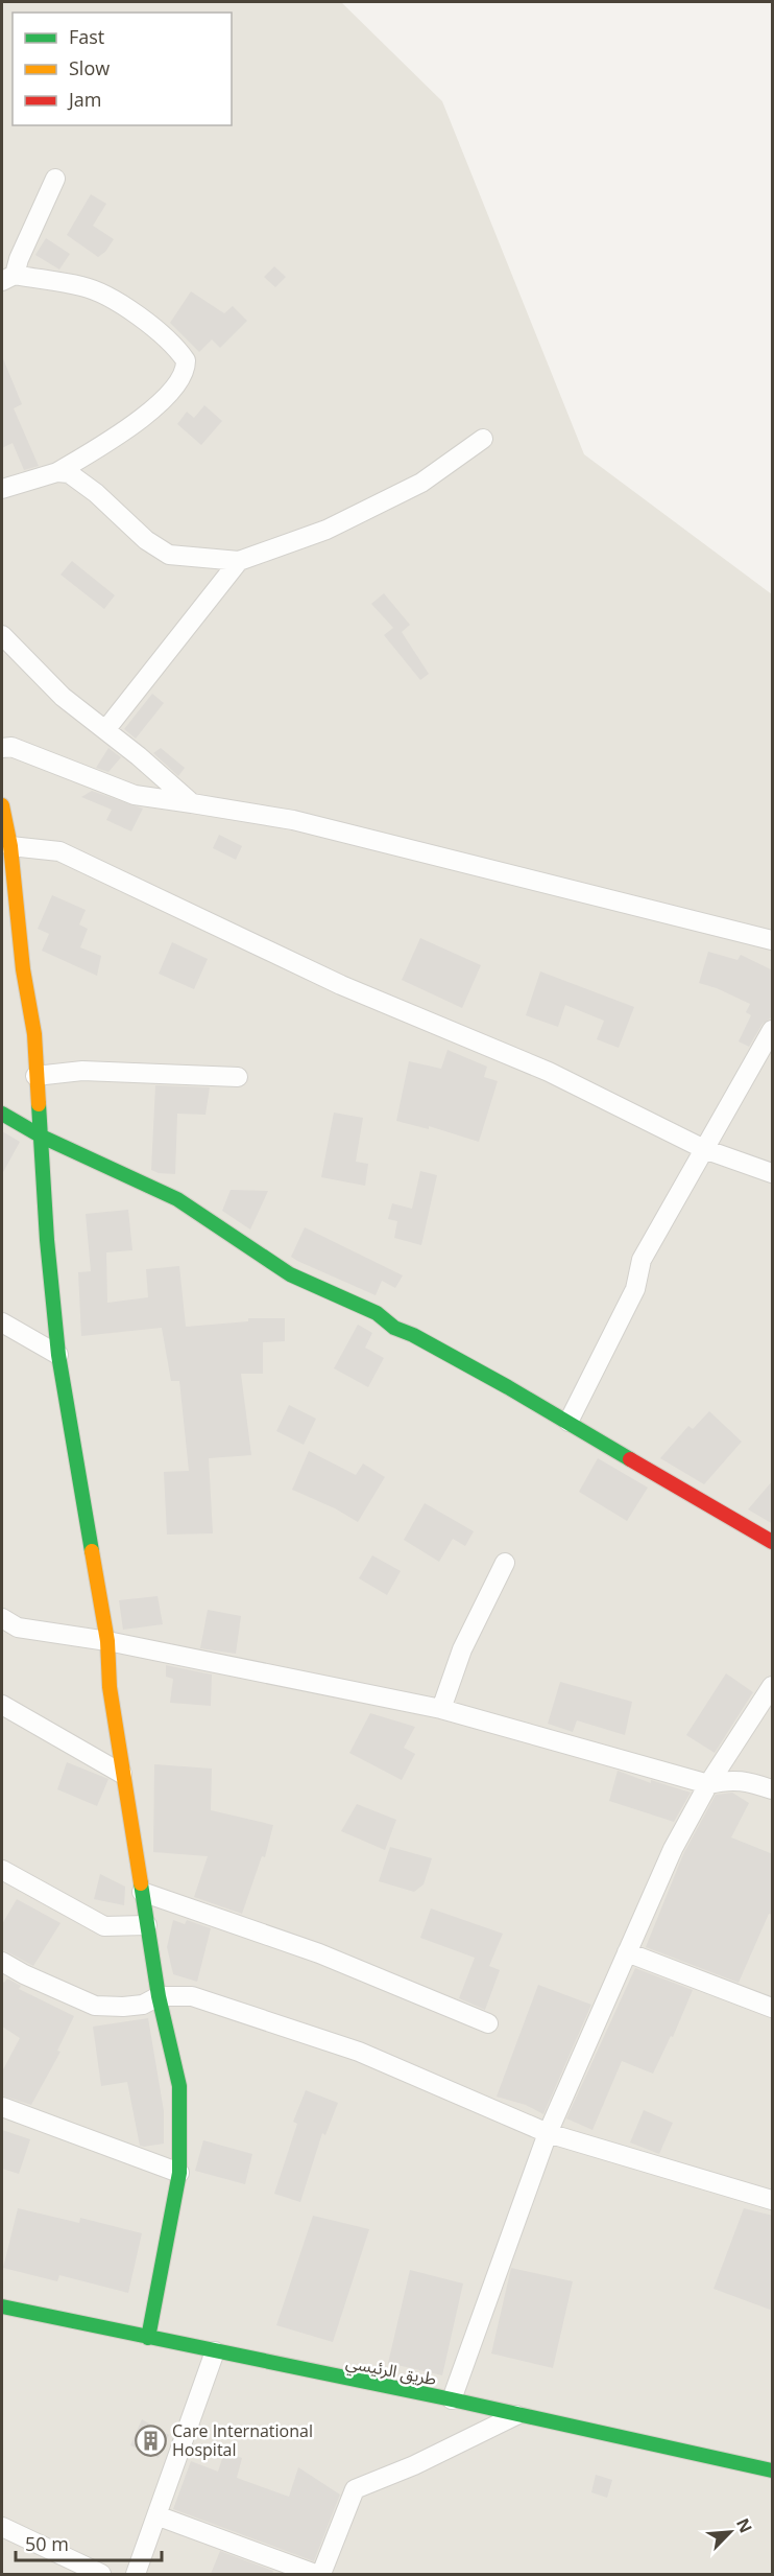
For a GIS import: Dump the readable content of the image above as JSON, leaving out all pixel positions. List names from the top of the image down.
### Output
{
  "streets": {
    "street": ["طريق الرئيسي"]
  },
  "places": {
    "building": ["Care International Hospital"]
  },
  "legend": ["Fast", "Slow", "Jam"],
  "scale_bar": "50 m",
  "north": "top right"
}
